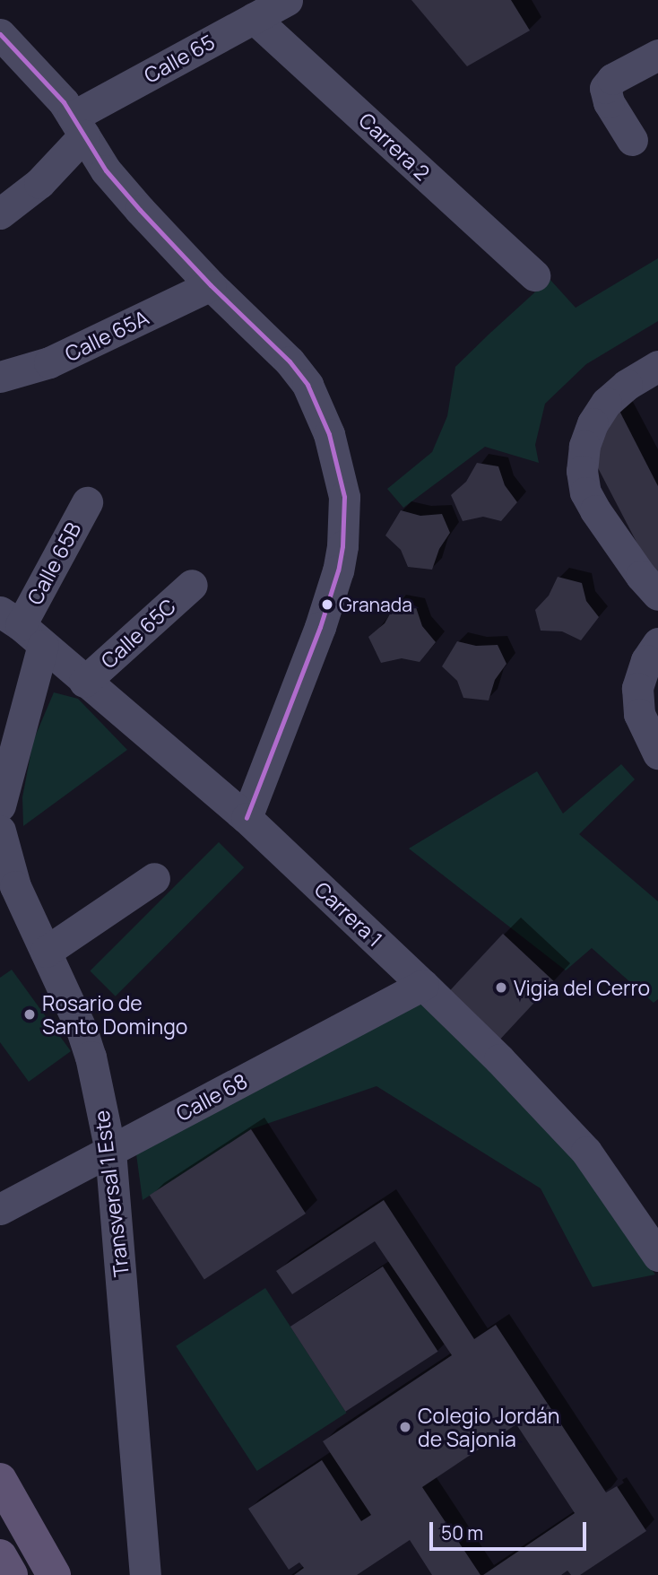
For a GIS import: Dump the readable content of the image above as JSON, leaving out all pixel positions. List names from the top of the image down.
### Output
{
  "streets": {
    "street": [
      "Calle 65",
      "Carrera 2",
      "Calle 65A",
      "Calle 65B",
      "Calle 65C",
      "Carrera 1",
      "Calle 68",
      "Transversal 1 Este"
    ]
  },
  "crossings": [
    ["Calle 65", "Carrera 2"],
    ["Calle 65B", "Carrera 1"],
    ["Calle 65C", "Carrera 1"],
    ["Carrera 1", "Calle 68"],
    ["Calle 68", "Transversal 1 Este"]
  ],
  "places": [
    "Granada",
    "Vigia del Cerro",
    "Rosario de Santo Domingo",
    "Colegio Jordán de Sajonia"
  ],
  "scale_bar": "50 m"
}
